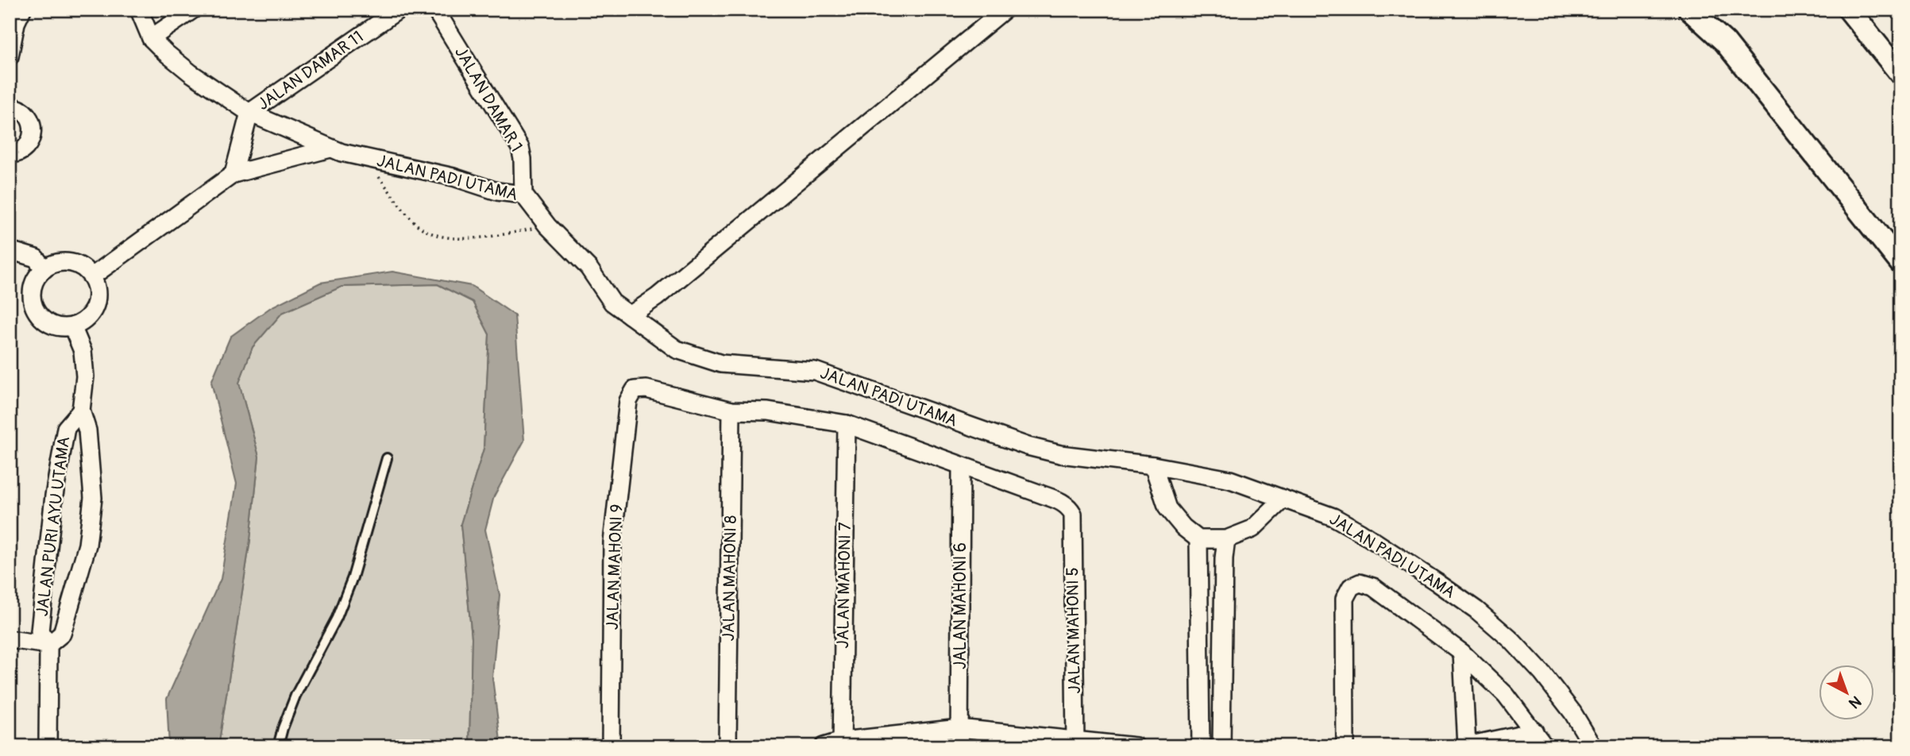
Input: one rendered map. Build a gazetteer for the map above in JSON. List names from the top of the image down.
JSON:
{
  "streets": {
    "street": [
      "JALAN DAMAR 11",
      "JALAN DAMAR 1",
      "JALAN PADI UTAMA",
      "JALAN PURI AYU UTAMA",
      "JALAN MAHONI 9",
      "JALAN MAHONI 8",
      "JALAN MAHONI 7",
      "JALAN MAHONI 6",
      "JALAN MAHONI 5"
    ]
  },
  "crossings": [
    ["JALAN DAMAR 11", "JALAN PADI UTAMA"],
    ["JALAN DAMAR 1", "JALAN PADI UTAMA"],
    ["JALAN MAHONI 9", "JALAN MAHONI 8"],
    ["JALAN MAHONI 6", "JALAN MAHONI 5"]
  ],
  "north": "bottom right"
}
